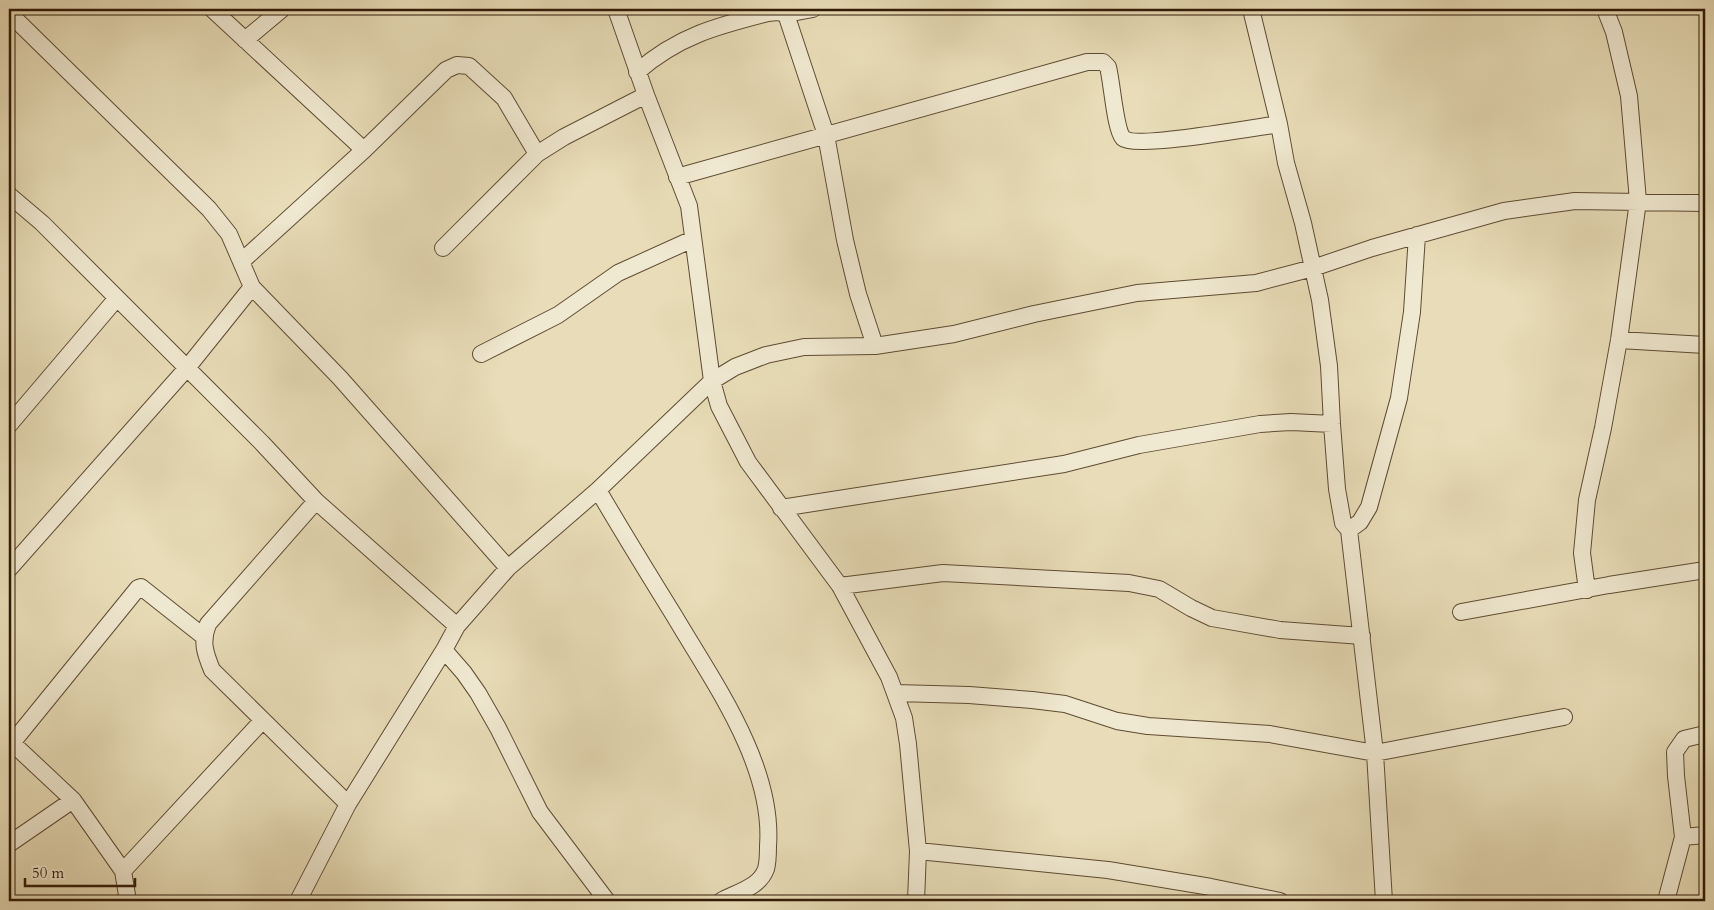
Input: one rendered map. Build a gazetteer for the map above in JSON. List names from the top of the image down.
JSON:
{
  "scale_bar": "50 m"
}
